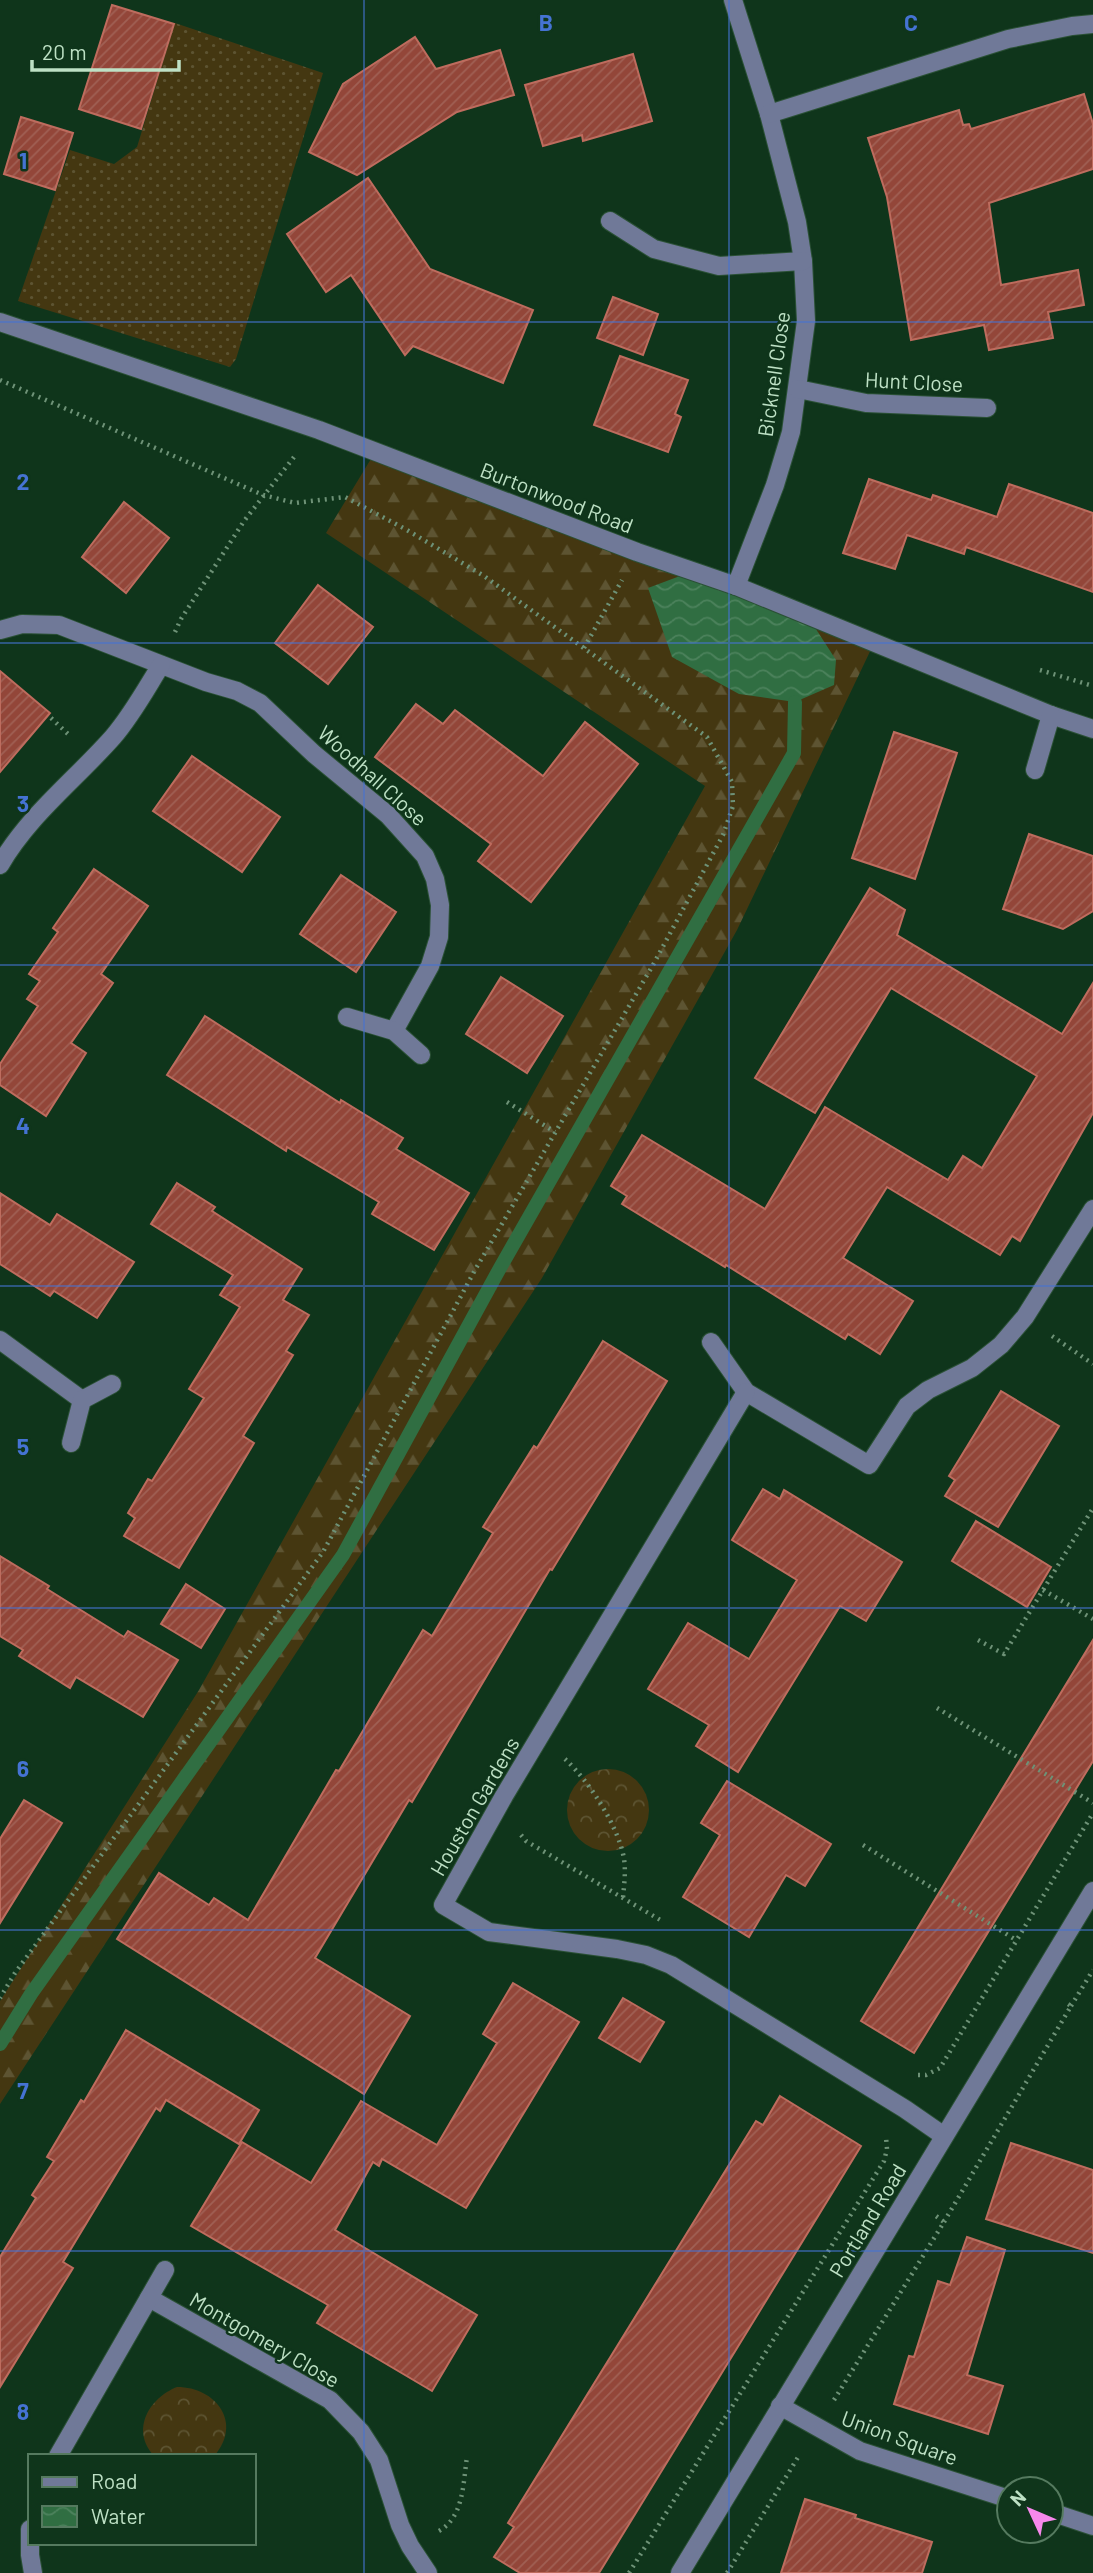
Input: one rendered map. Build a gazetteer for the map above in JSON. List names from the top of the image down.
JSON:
{
  "streets": {
    "street": [
      "Bicknell Close",
      "Hunt Close",
      "Burtonwood Road",
      "Woodhall Close",
      "Houston Gardens",
      "Portland Road",
      "Montgomery Close",
      "Union Square"
    ]
  },
  "crossings": [
    ["Bicknell Close", "Hunt Close"],
    ["Bicknell Close", "Burtonwood Road"],
    ["Houston Gardens", "Portland Road"],
    ["Portland Road", "Union Square"]
  ],
  "legend": ["Road", "Water"],
  "scale_bar": "20 m",
  "north": "top left",
  "grid": {
    "columns": ["B", "C"],
    "rows": [
      "1",
      "2",
      "3",
      "4",
      "5",
      "6",
      "7",
      "8"
    ]
  }
}
